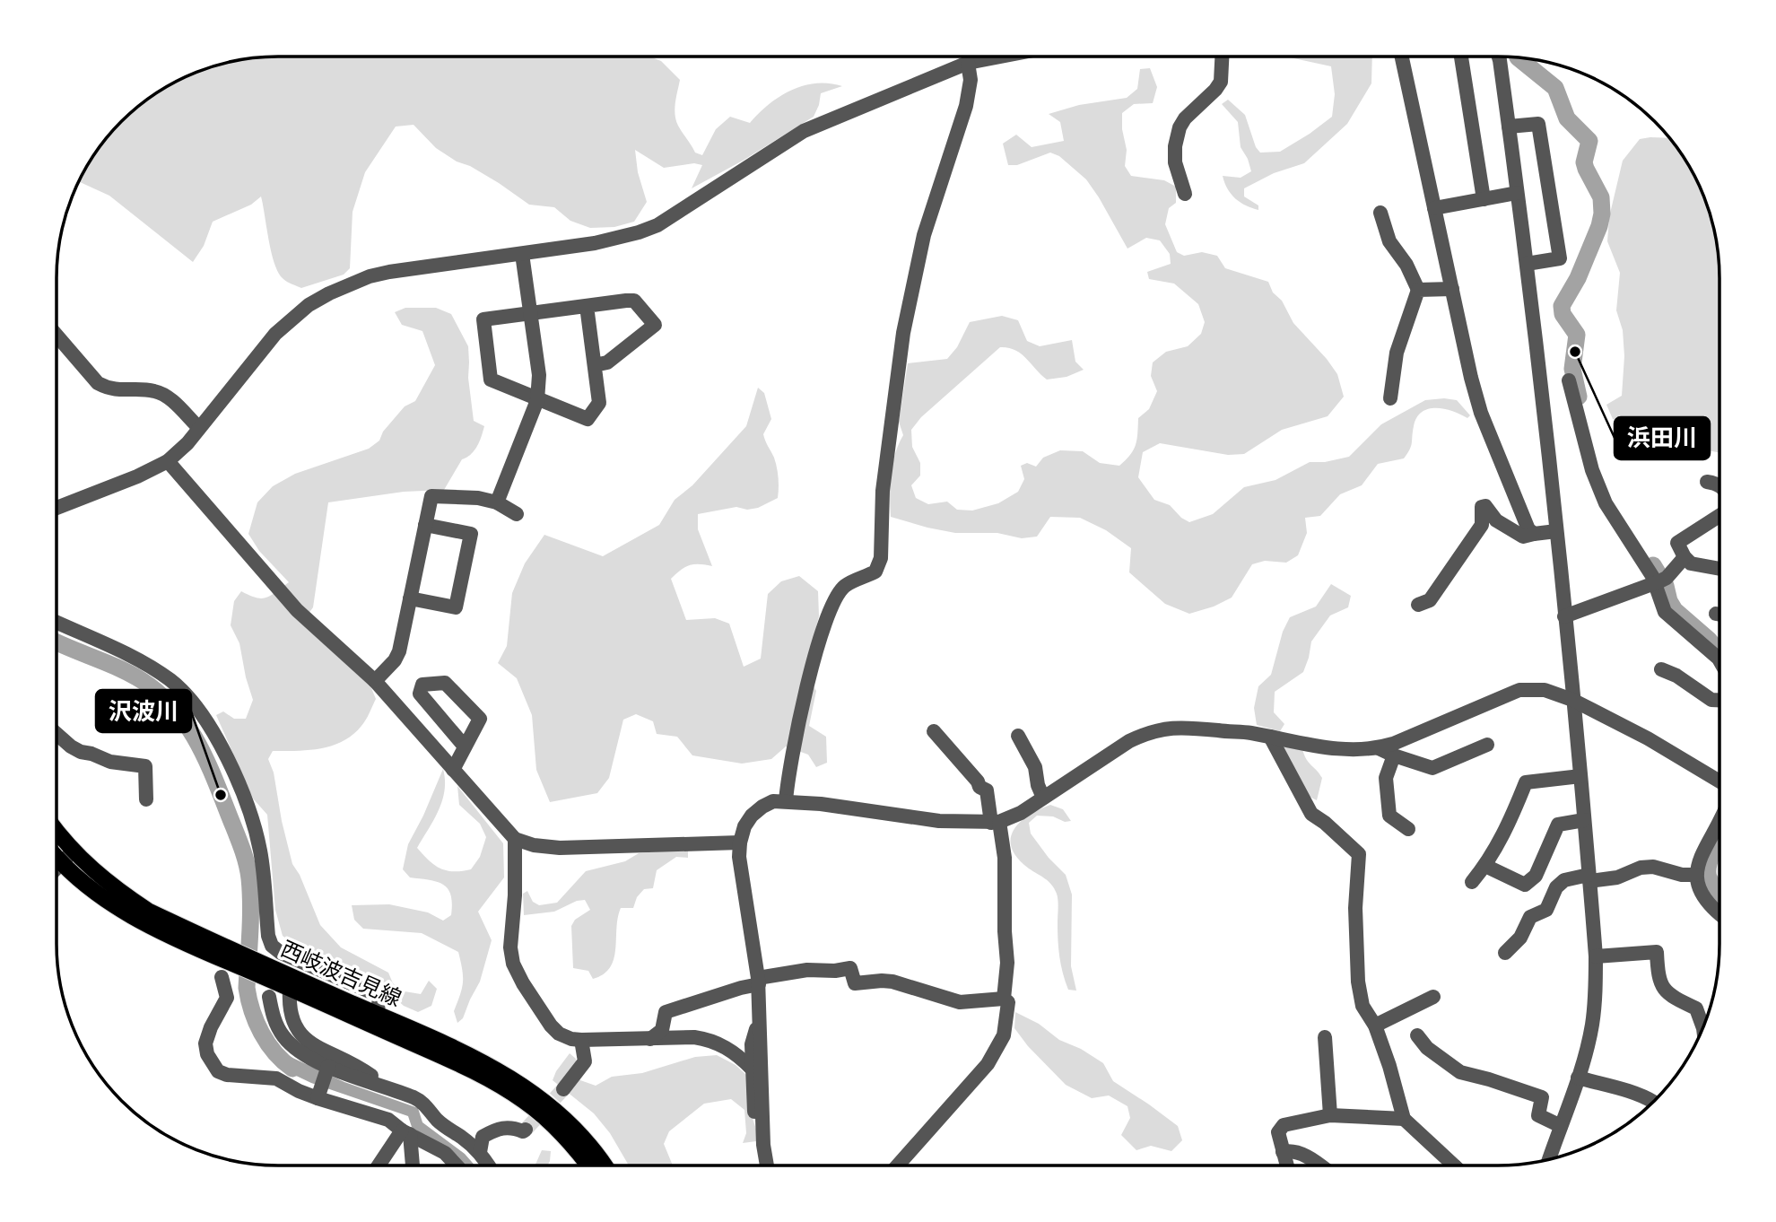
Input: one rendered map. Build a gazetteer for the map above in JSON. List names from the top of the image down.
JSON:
{
  "streets": {
    "main road": ["西岐波吉見線"]
  },
  "places": ["浜田川", "沢波川"]
}
